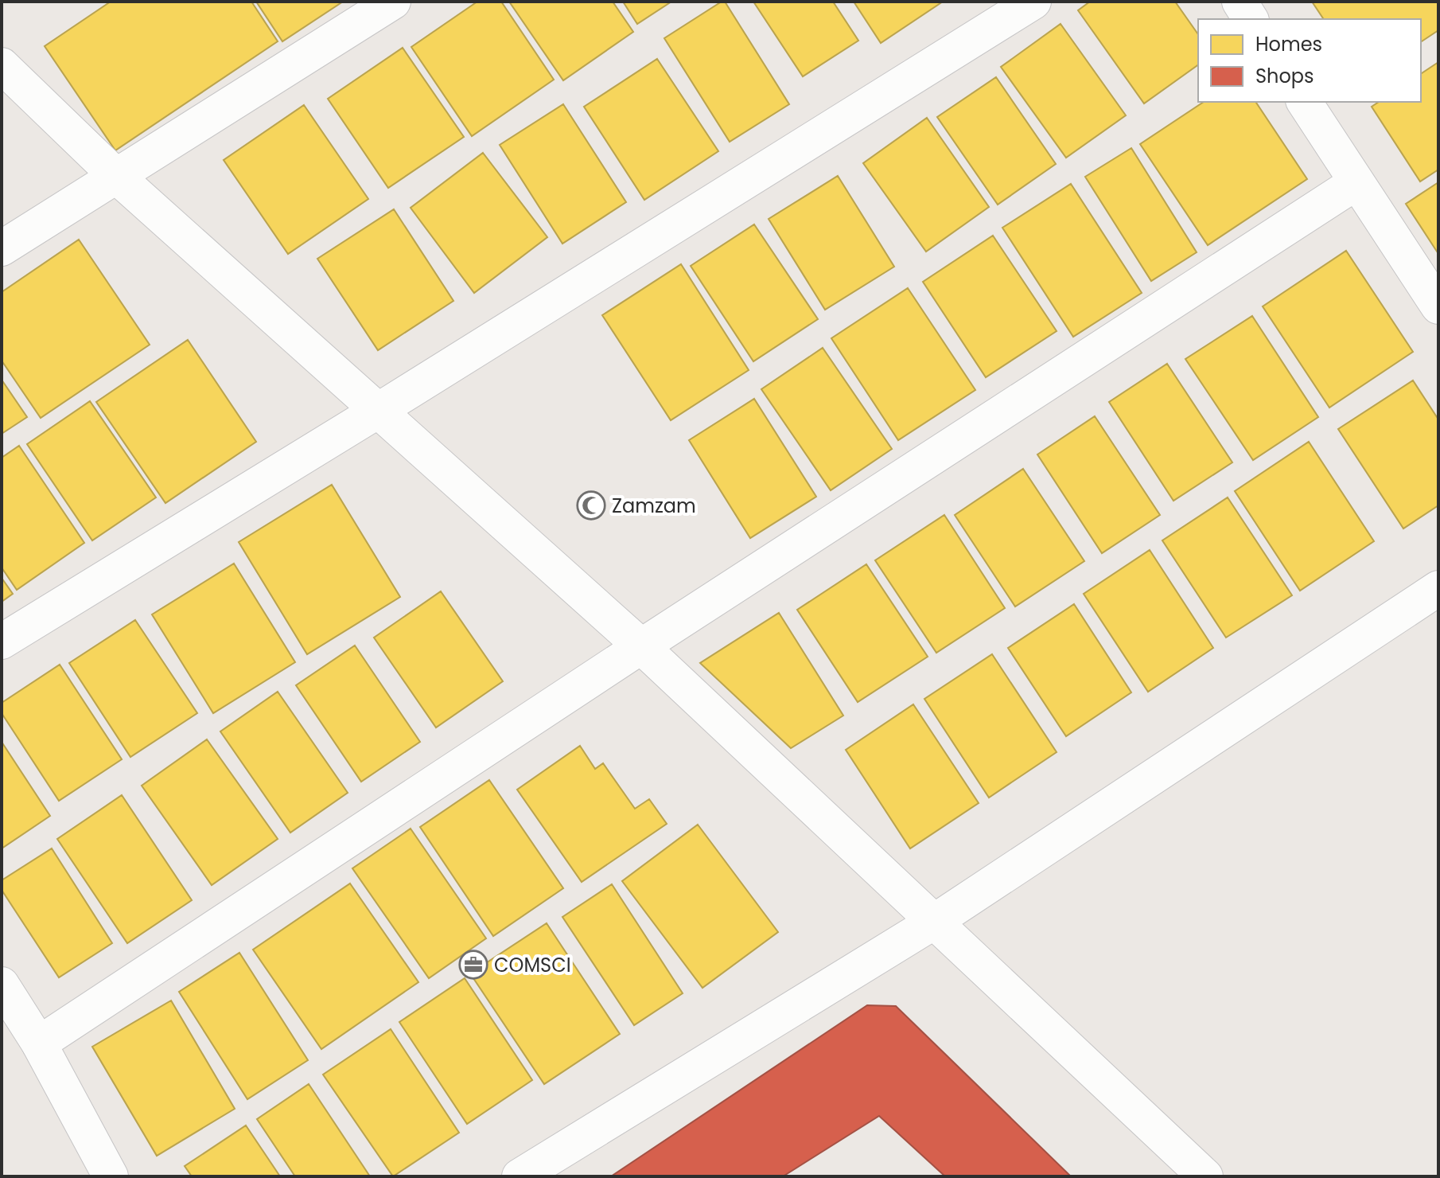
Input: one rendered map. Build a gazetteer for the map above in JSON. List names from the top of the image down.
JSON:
{
  "places": {
    "mosque": ["Zamzam"],
    "office": ["COMSCI"]
  },
  "legend": ["Homes", "Shops"]
}
